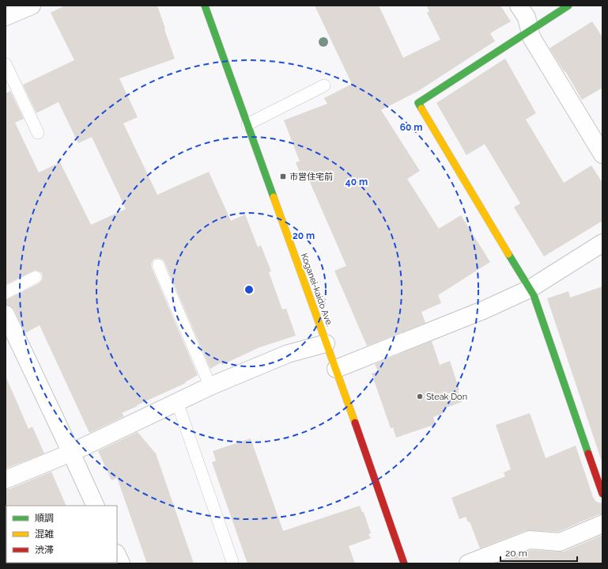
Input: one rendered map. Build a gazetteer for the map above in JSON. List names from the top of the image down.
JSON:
{
  "streets": {
    "street": ["Koganei-kaido Ave."]
  },
  "places": {
    "transit": ["市営住宅前"],
    "other": ["Steak Don"]
  },
  "legend": ["順調", "混雑", "渋滞"],
  "scale_bar": "20 m",
  "rings": ["60 m", "40 m", "20 m"]
}
